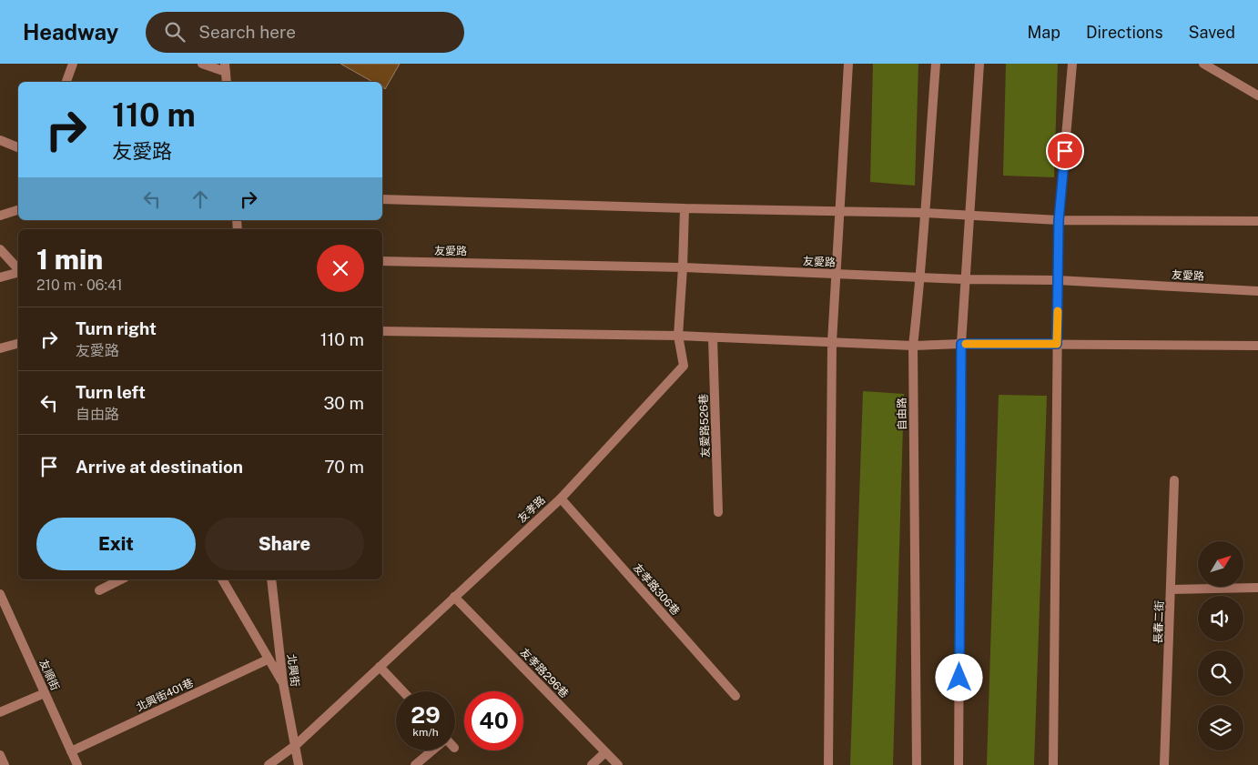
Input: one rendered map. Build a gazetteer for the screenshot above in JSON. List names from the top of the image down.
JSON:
{
  "streets": {
    "street": [
      "友愛路",
      "自由路",
      "友愛路526巷",
      "友孝路",
      "友孝路306巷",
      "長春二街",
      "北興街",
      "友孝路296巷",
      "友順街",
      "北興街401巷"
    ]
  },
  "crossings": [
    ["友愛路", "自由路"],
    ["友愛路", "友孝路"],
    ["友孝路", "友孝路306巷"],
    ["友孝路", "北興街"],
    ["友孝路", "友孝路296巷"],
    ["友順街", "北興街401巷"]
  ],
  "north": "top right",
  "page": {
    "header": "Headway",
    "search": "Search here",
    "nav": ["Map", "Directions", "Saved"],
    "turn": ["110 m", "友愛路"],
    "heading": ["1 min", "210 m · 06:41"],
    "list": [
      {
        "name": "Turn right",
        "note": "友愛路",
        "value": "110 m"
      },
      {
        "name": "Turn left",
        "note": "自由路",
        "value": "30 m"
      },
      {
        "name": "Arrive at destination",
        "value": "70 m"
      }
    ],
    "buttons": ["Exit", "Share"],
    "speed": "29 km/h",
    "limit": "40"
  }
}
